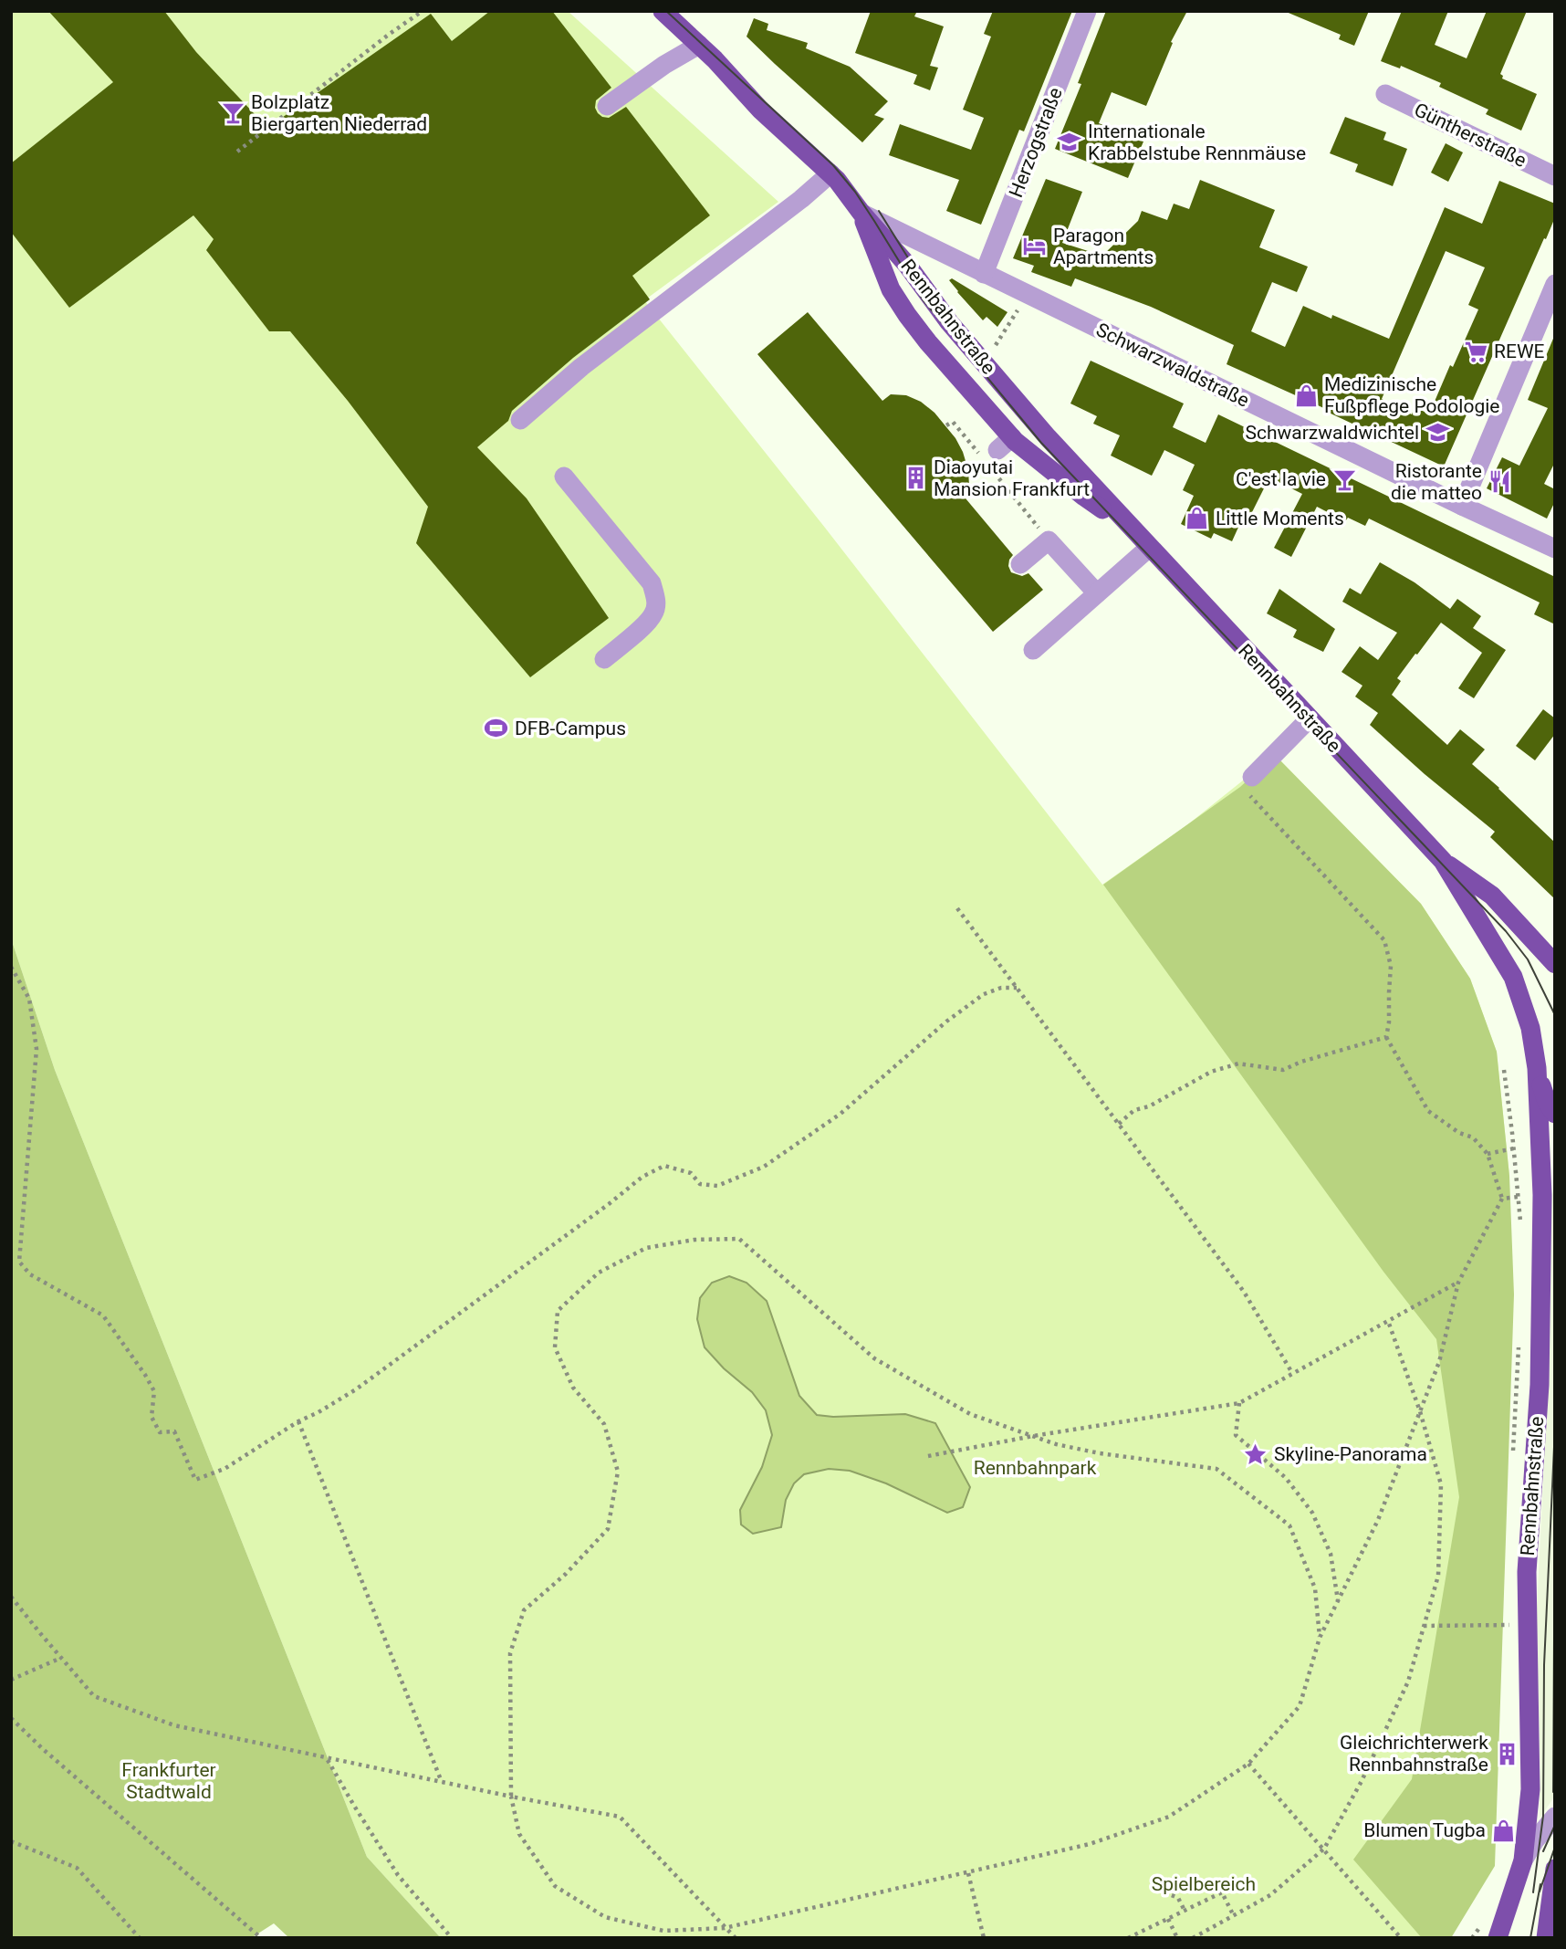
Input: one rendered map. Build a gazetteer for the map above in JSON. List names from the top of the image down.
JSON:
{
  "streets": {
    "main road": ["Rennbahnstraße"],
    "street": ["Güntherstraße", "Herzogstraße", "Schwarzwaldstraße"]
  },
  "crossings": [
    ["Herzogstraße", "Schwarzwaldstraße"],
    ["Rennbahnstraße", "Schwarzwaldstraße"]
  ],
  "parks": ["Rennbahnpark", "Frankfurter Stadtwald", "Spielbereich"],
  "places": {
    "bar": ["Bolzplatz Biergarten Niederrad", "C'est la vie"],
    "school or university": ["Internationale Krabbelstube Rennmäuse", "Schwarzwaldwichtel"],
    "hotel": ["Paragon Apartments"],
    "supermarket": ["REWE"],
    "shop": ["Medizinische Fußpflege Podologie", "Little Moments", "Blumen Tugba"],
    "building": ["Diaoyutai Mansion Frankfurt", "Gleichrichterwerk Rennbahnstraße"],
    "restaurant": ["Ristorante die matteo"],
    "sports": ["DFB-Campus"],
    "place": ["Skyline-Panorama"]
  }
}
